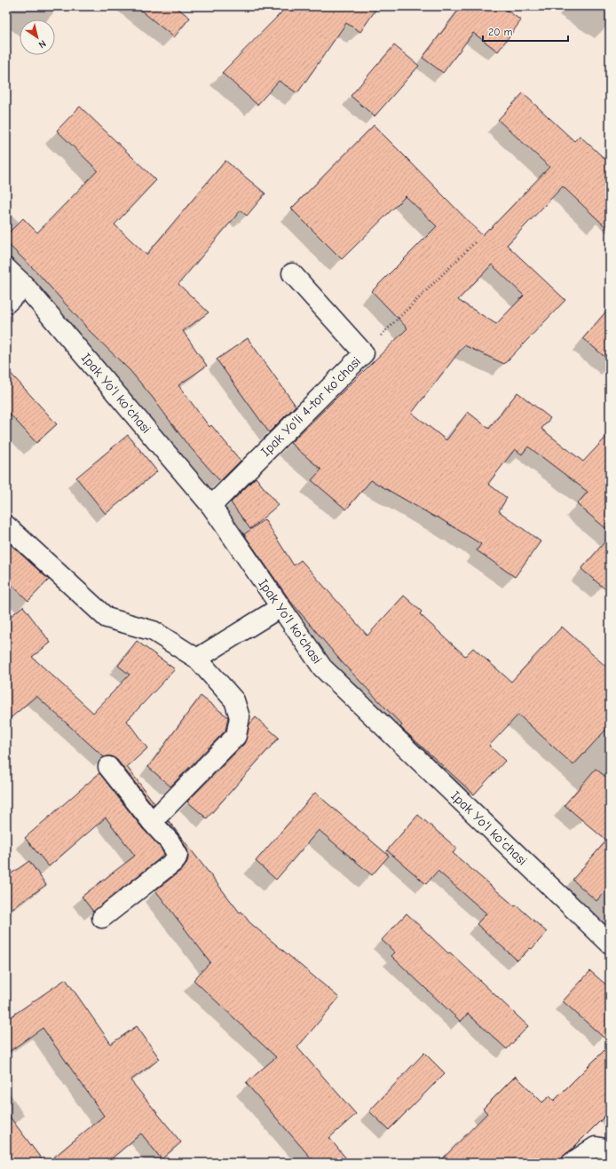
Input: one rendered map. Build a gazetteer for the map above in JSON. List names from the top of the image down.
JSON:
{
  "streets": {
    "street": ["Ipak Yoʻl koʻchasi", "Ipak Yo'li 4-tor koʼchasi"]
  },
  "crossings": [
    ["Ipak Yoʻl koʻchasi", "Ipak Yo'li 4-tor koʼchasi"]
  ],
  "scale_bar": "20 m",
  "north": "bottom right"
}
